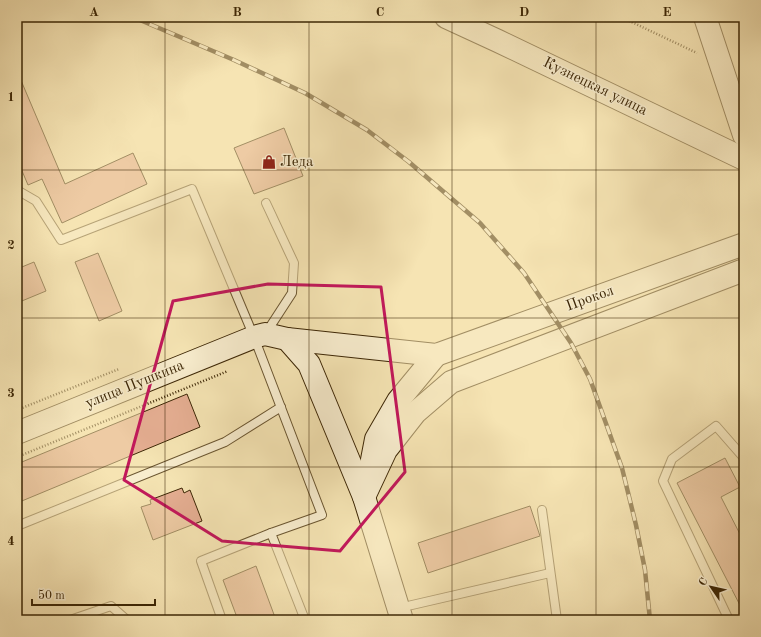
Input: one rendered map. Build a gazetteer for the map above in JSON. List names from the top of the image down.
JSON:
{
  "streets": {
    "main road": ["Кузнецкая улица", "Прокол", "улица Пушкина"]
  },
  "places": {
    "shop": ["Леда"]
  },
  "scale_bar": "50 m",
  "north": "top left",
  "grid": {
    "columns": [
      "A",
      "B",
      "C",
      "D",
      "E"
    ],
    "rows": [
      "1",
      "2",
      "3",
      "4"
    ]
  }
}
